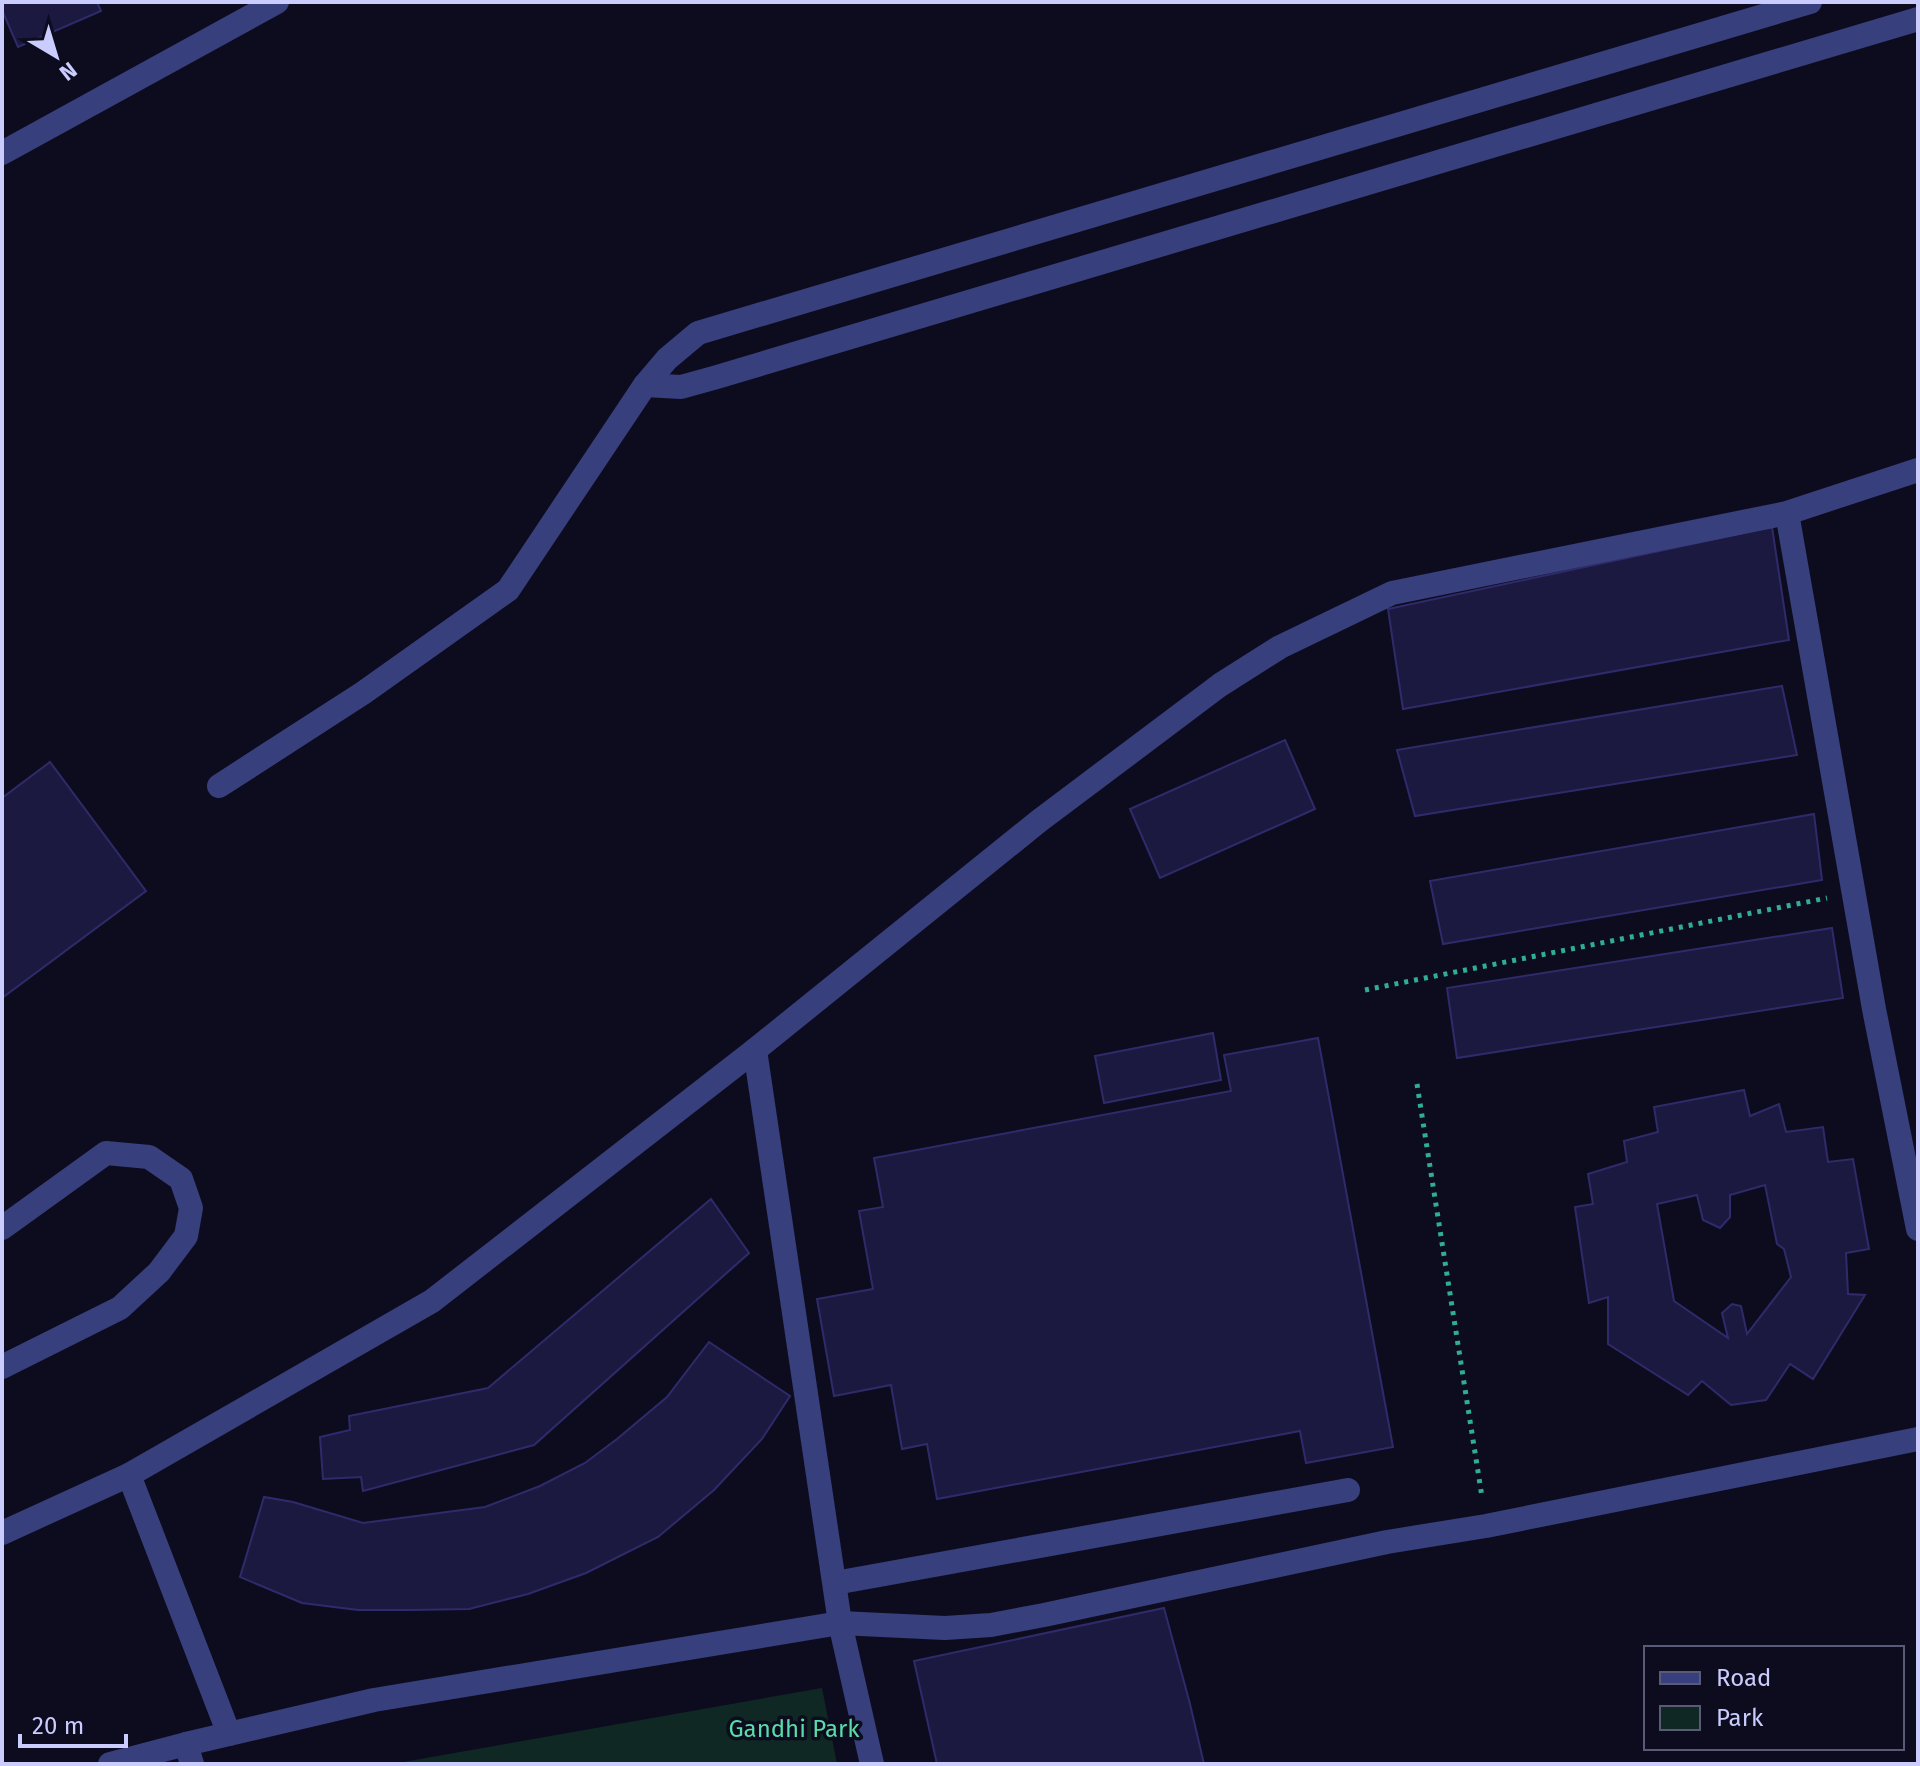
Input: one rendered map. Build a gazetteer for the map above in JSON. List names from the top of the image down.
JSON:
{
  "parks": ["Gandhi Park"],
  "legend": ["Road", "Park"],
  "scale_bar": "20 m",
  "north": "bottom right"
}
